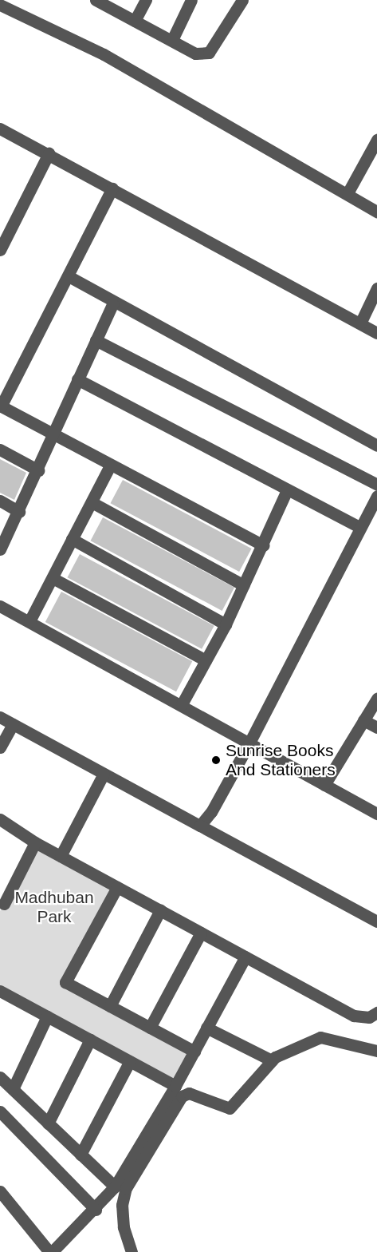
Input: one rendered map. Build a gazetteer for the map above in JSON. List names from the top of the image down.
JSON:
{
  "parks": ["Madhuban Park"],
  "places": ["Sunrise Books And Stationers"]
}
